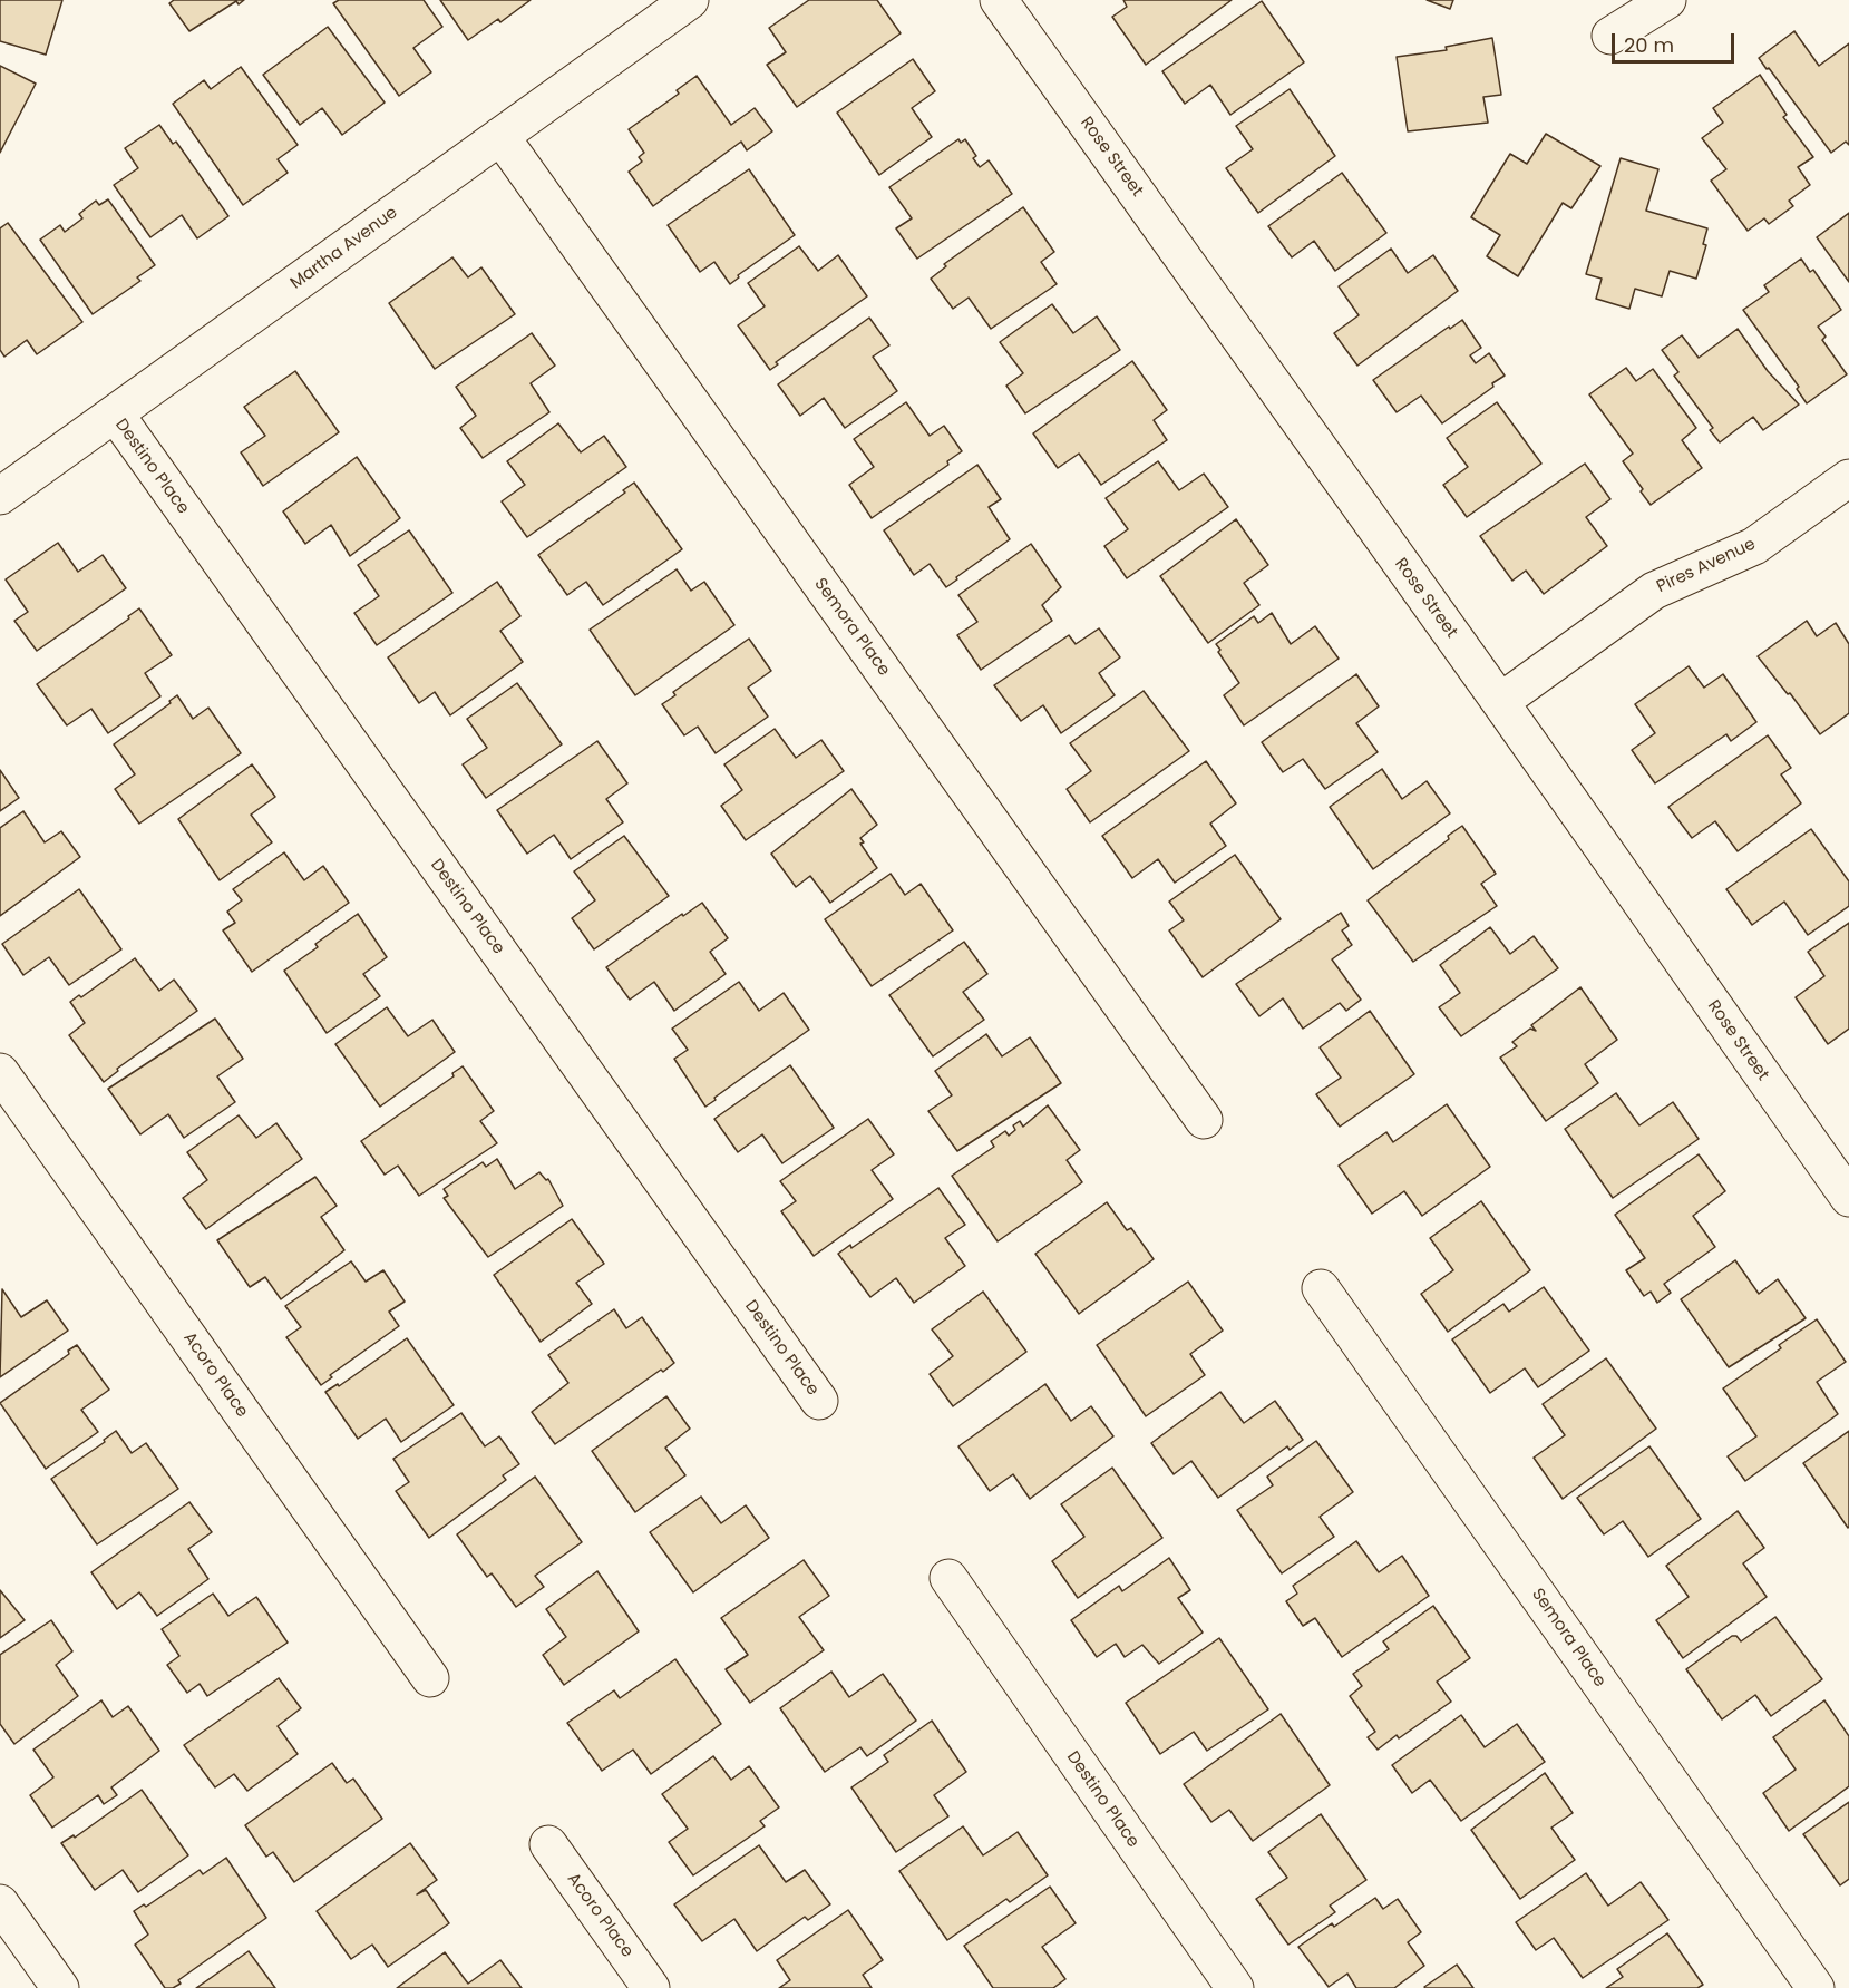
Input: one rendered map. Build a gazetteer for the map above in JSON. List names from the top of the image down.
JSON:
{
  "streets": {
    "street": [
      "Rose Street",
      "Martha Avenue",
      "Destino Place",
      "Pires Avenue",
      "Semora Place",
      "Acoro Place"
    ]
  },
  "crossings": [
    ["Rose Street", "Pires Avenue"],
    ["Martha Avenue", "Destino Place"],
    ["Martha Avenue", "Semora Place"]
  ],
  "scale_bar": "20 m"
}
